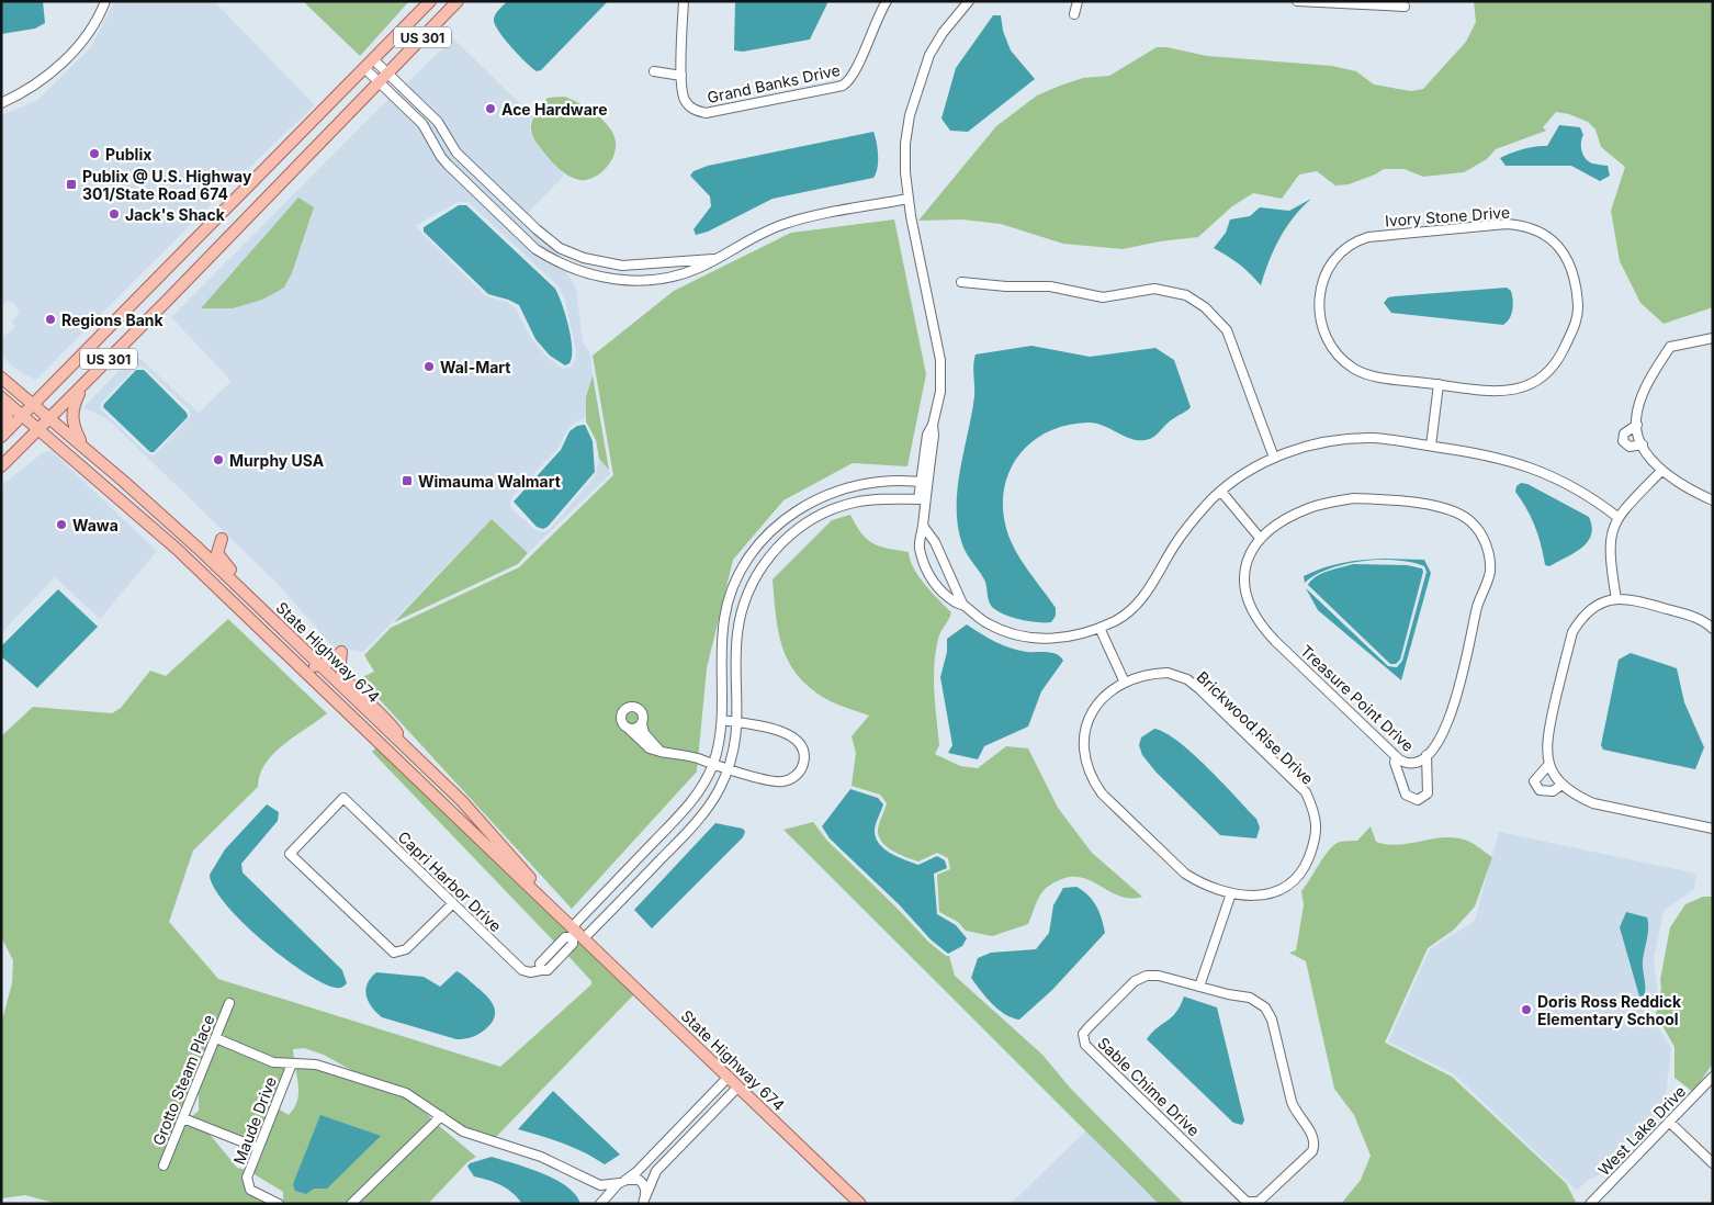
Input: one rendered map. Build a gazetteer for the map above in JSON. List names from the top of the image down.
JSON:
{
  "streets": {
    "main road": ["US 301", "State Highway 674"],
    "street": [
      "Grand Banks Drive",
      "Ivory Stone Drive",
      "Treasure Point Drive",
      "Brickwood Rise Drive",
      "Capri Harbor Drive",
      "Grotto Steam Place",
      "Sable Chime Drive",
      "Maude Drive",
      "West Lake Drive"
    ]
  },
  "crossings": [
    ["US 301", "State Highway 674"],
    ["State Highway 674", "Capri Harbor Drive"]
  ],
  "places": {
    "other": [
      "Ace Hardware",
      "Publix",
      "Jack's Shack",
      "Regions Bank",
      "Wal-Mart",
      "Murphy USA",
      "Wawa",
      "Doris Ross Reddick Elementary School"
    ],
    "transit": ["Publix @ U.S. Highway 301/State Road 674", "Wimauma Walmart"]
  }
}
